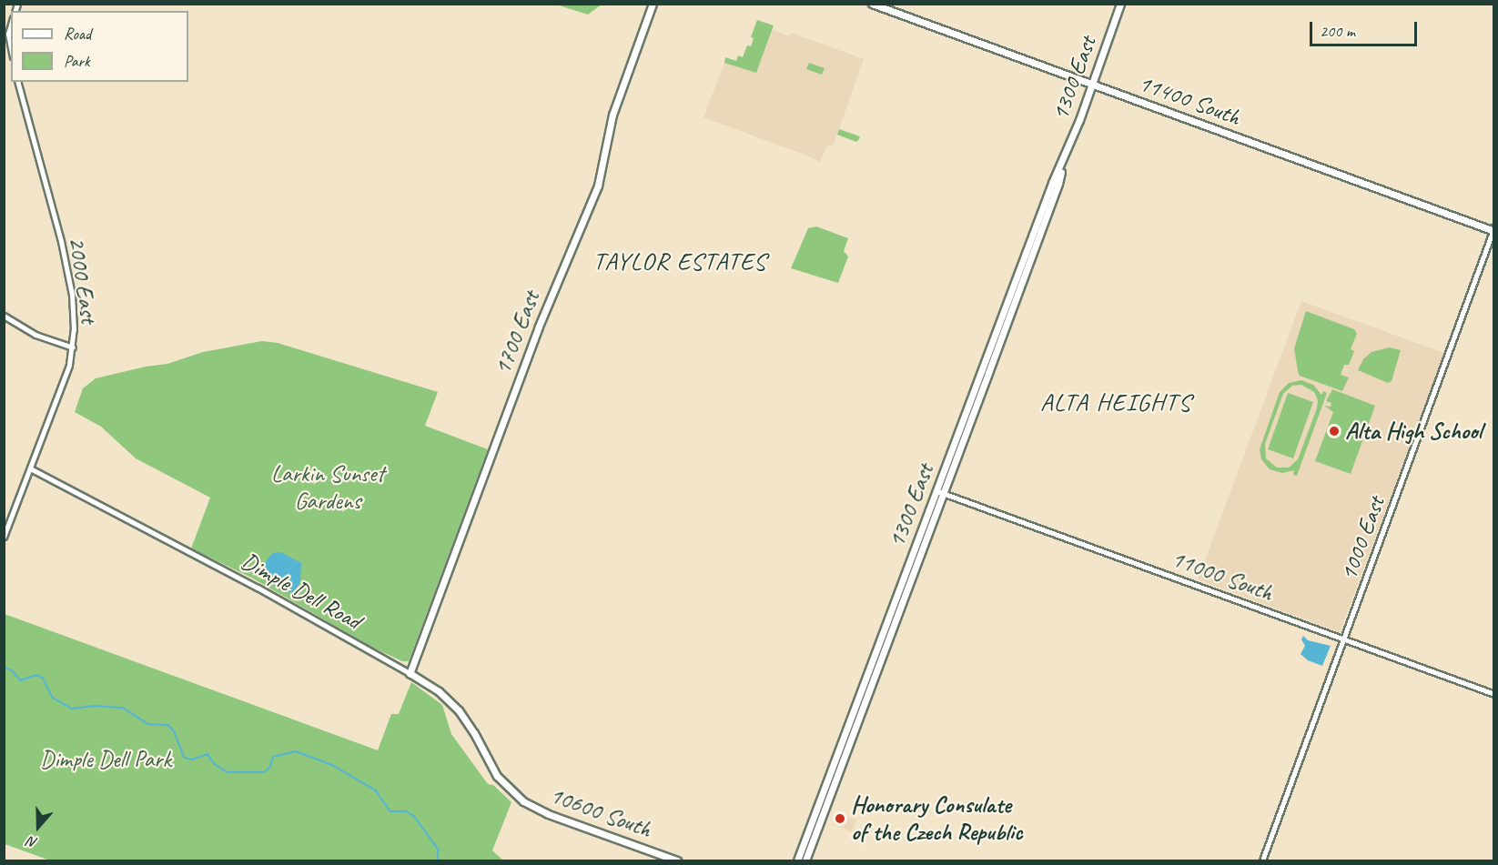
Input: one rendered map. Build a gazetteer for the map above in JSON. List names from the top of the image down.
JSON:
{
  "streets": {
    "main road": [
      "1300 East",
      "11400 South",
      "1700 East",
      "Dimple Dell Road",
      "10600 South"
    ],
    "street": ["2000 East", "1000 East", "11000 South"]
  },
  "crossings": [
    ["1300 East", "11400 South"],
    ["1300 East", "11000 South"],
    ["11400 South", "1000 East"],
    ["2000 East", "Dimple Dell Road"],
    ["1700 East", "Dimple Dell Road"],
    ["1000 East", "11000 South"],
    ["Dimple Dell Road", "10600 South"]
  ],
  "districts": ["TAYLOR ESTATES", "ALTA HEIGHTS"],
  "parks": ["Larkin Sunset Gardens", "Dimple Dell Park"],
  "places": ["Alta High School", "Honorary Consulate of the Czech Republic"],
  "legend": ["Road", "Park"],
  "scale_bar": "200 m",
  "north": "bottom"
}
